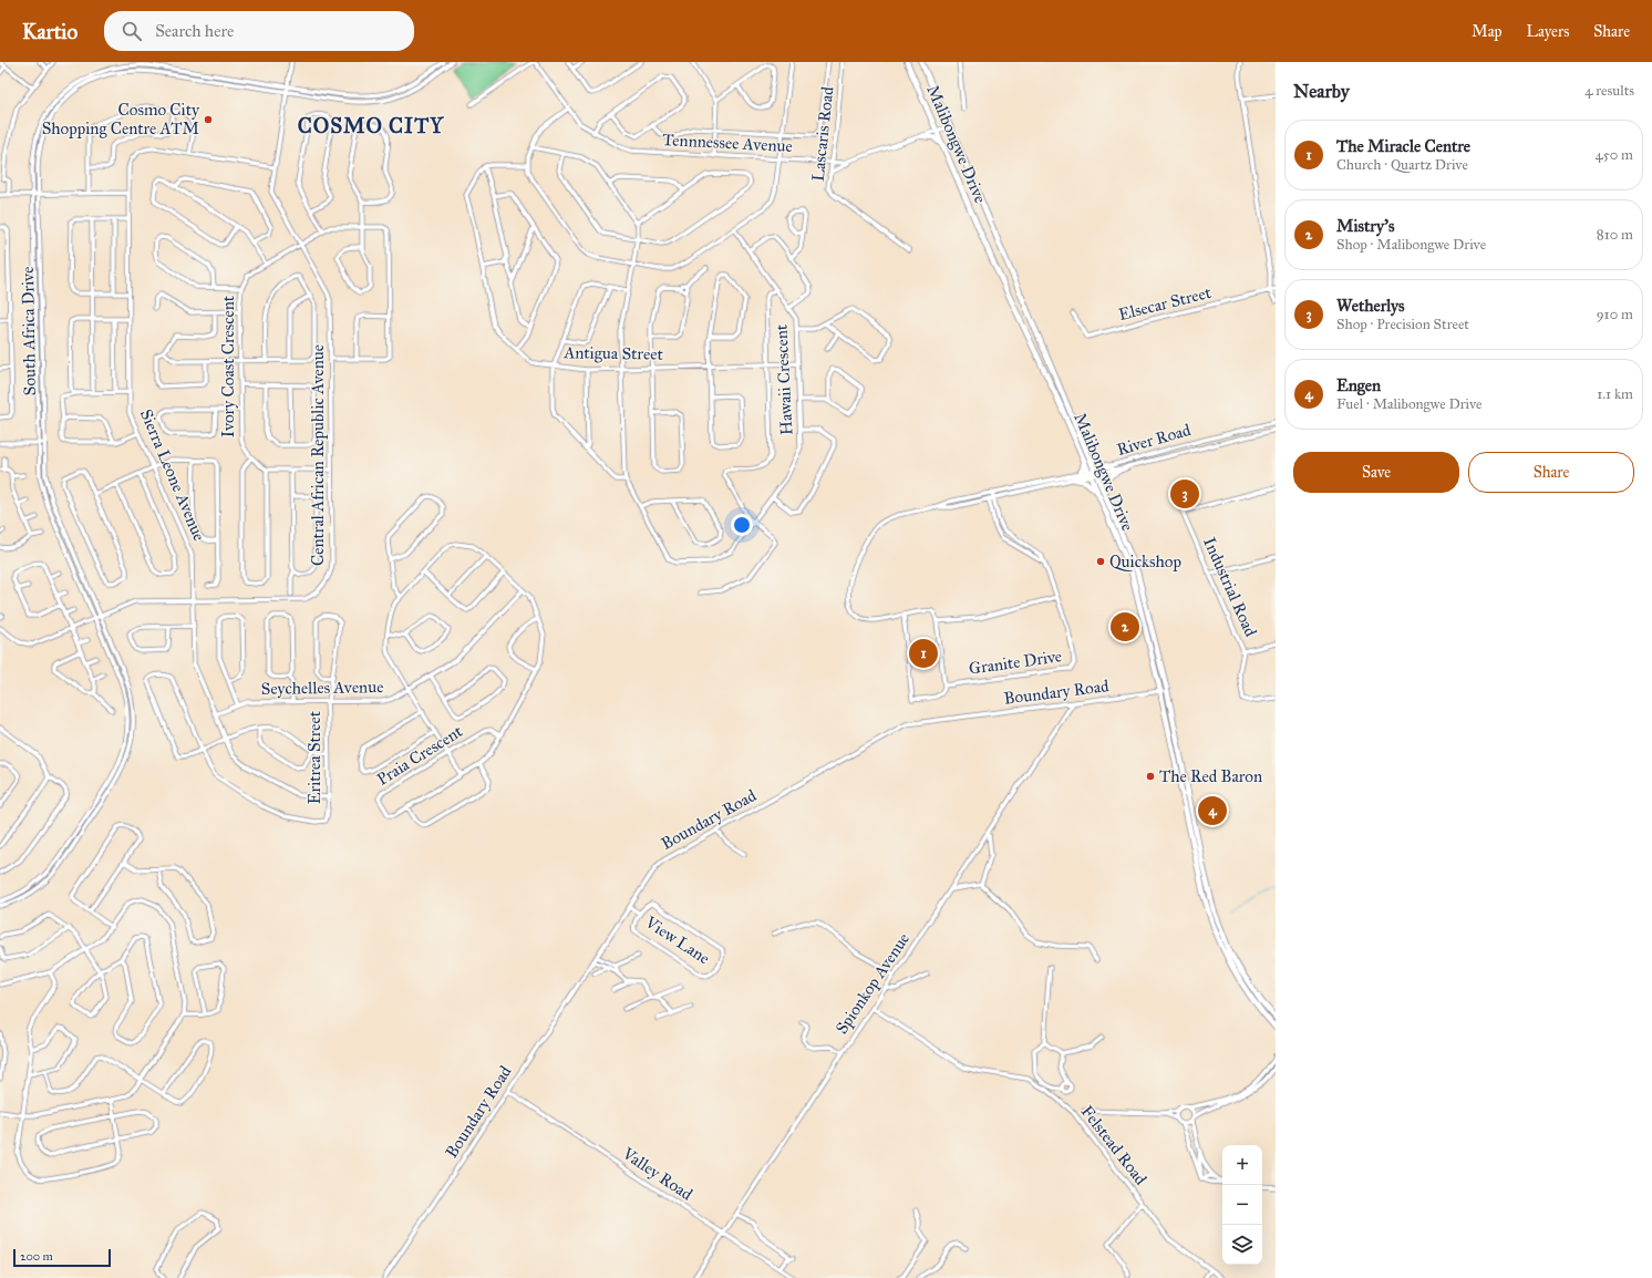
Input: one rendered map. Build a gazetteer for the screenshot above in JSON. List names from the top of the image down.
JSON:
{
  "streets": {
    "main road": ["Malibongwe Drive"],
    "street": [
      "Lascaris Road",
      "Tennnessee Avenue",
      "Elsecar Street",
      "South Africa Drive",
      "Antigua Street",
      "Ivory Coast Crescent",
      "Hawaii Crescent",
      "River Road",
      "Central African Republic Avenue",
      "Sierra Leone Avenue",
      "Industrial Road",
      "Granite Drive",
      "Seychelles Avenue",
      "Boundary Road",
      "Praia Crescent",
      "Eritrea Street",
      "View Lane",
      "Spionkop Avenue",
      "Felstead Road",
      "Valley Road"
    ]
  },
  "crossings": [
    ["Lascaris Road", "Tennnessee Avenue"],
    ["Tennnessee Avenue", "Malibongwe Drive"],
    ["Malibongwe Drive", "River Road"],
    ["Malibongwe Drive", "Boundary Road"],
    ["South Africa Drive", "Central African Republic Avenue"],
    ["Antigua Street", "Hawaii Crescent"],
    ["Ivory Coast Crescent", "Central African Republic Avenue"],
    ["River Road", "Granite Drive"],
    ["Central African Republic Avenue", "Sierra Leone Avenue"],
    ["Sierra Leone Avenue", "Seychelles Avenue"],
    ["Sierra Leone Avenue", "Eritrea Street"],
    ["Seychelles Avenue", "Eritrea Street"],
    ["Boundary Road", "View Lane"],
    ["Boundary Road", "Spionkop Avenue"],
    ["Boundary Road", "Valley Road"],
    ["Spionkop Avenue", "Felstead Road"],
    ["Spionkop Avenue", "Valley Road"]
  ],
  "districts": ["COSMO CITY"],
  "places": ["Cosmo City Shopping Centre ATM", "Quickshop", "The Red Baron"],
  "scale_bar": "200 m",
  "page": {
    "header": "Kartio",
    "search": "Search here",
    "nav": ["Map", "Layers", "Share"],
    "heading": ["Nearby", "4 results"],
    "list": [
      {
        "mark": "1",
        "name": "The Miracle Centre",
        "note": "Church · Quartz Drive",
        "value": "450 m"
      },
      {
        "mark": "2",
        "name": "Mistry's",
        "note": "Shop · Malibongwe Drive",
        "value": "810 m"
      },
      {
        "mark": "3",
        "name": "Wetherlys",
        "note": "Shop · Precision Street",
        "value": "910 m"
      },
      {
        "mark": "4",
        "name": "Engen",
        "note": "Fuel · Malibongwe Drive",
        "value": "1.1 km"
      }
    ],
    "buttons": ["Save", "Share"],
    "pins": [
      "3",
      "2",
      "1",
      "4"
    ],
    "map_buttons": ["+", "−"],
    "scale": "200 m"
  }
}
